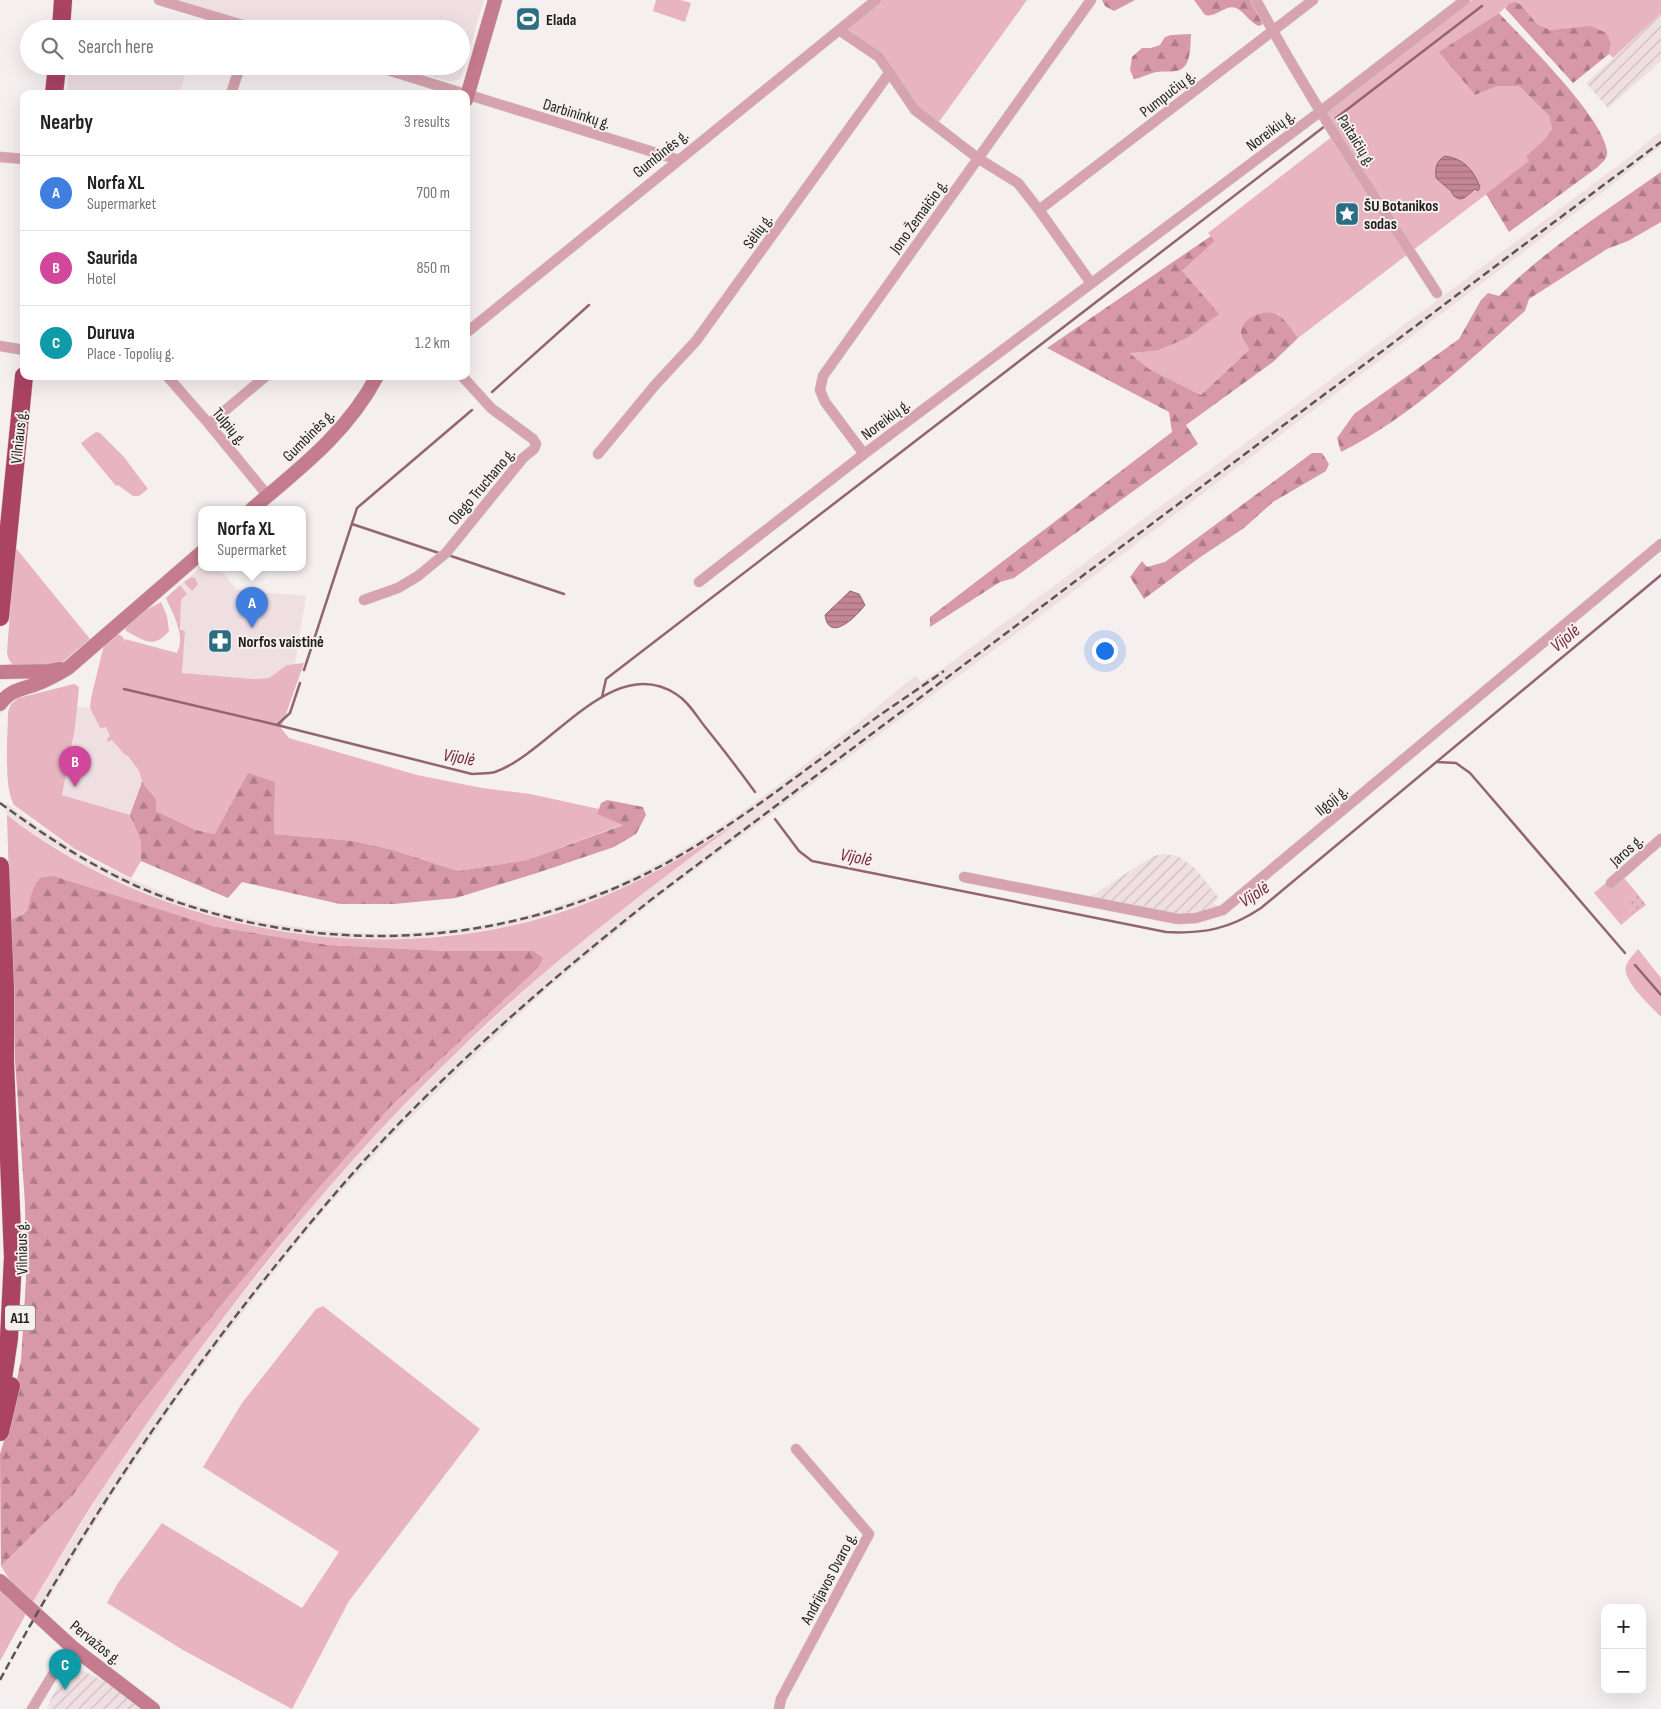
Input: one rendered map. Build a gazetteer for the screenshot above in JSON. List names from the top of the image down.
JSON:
{
  "streets": {
    "highway": ["Vilniaus g.", "A11"],
    "main road": ["Gumbinės g.", "Pervažos g."],
    "street": [
      "Pumpučių g.",
      "Darbininkų g.",
      "Noreikių g.",
      "Paitaičių g.",
      "Jono Žemaičio g.",
      "Sėlių g.",
      "Tulpių g.",
      "Olego Truchano g.",
      "Ilgoji g.",
      "Jaros g.",
      "Andrijavos Dvaro g."
    ]
  },
  "crossings": [
    ["Pumpučių g.", "Paitaičių g."],
    ["Darbininkų g.", "Gumbinės g."],
    ["Noreikių g.", "Paitaičių g."],
    ["Noreikių g.", "Jono Žemaičio g."],
    ["Gumbinės g.", "Tulpių g."]
  ],
  "water": ["Vijolė"],
  "places": {
    "sports": ["Elada"],
    "place": ["ŠU Botanikos sodas"],
    "pharmacy": ["Norfos vaistinė"]
  },
  "page": {
    "search": "Search here",
    "heading": ["Nearby", "3 results"],
    "list": [
      {
        "mark": "A",
        "name": "Norfa XL",
        "note": "Supermarket",
        "value": "700 m"
      },
      {
        "mark": "B",
        "name": "Saurida",
        "note": "Hotel",
        "value": "850 m"
      },
      {
        "mark": "C",
        "name": "Duruva",
        "note": "Place · Topolių g.",
        "value": "1.2 km"
      }
    ],
    "popup": ["Norfa XL", "Supermarket"],
    "pins": ["A", "B", "C"],
    "map_buttons": ["+", "−"]
  }
}
